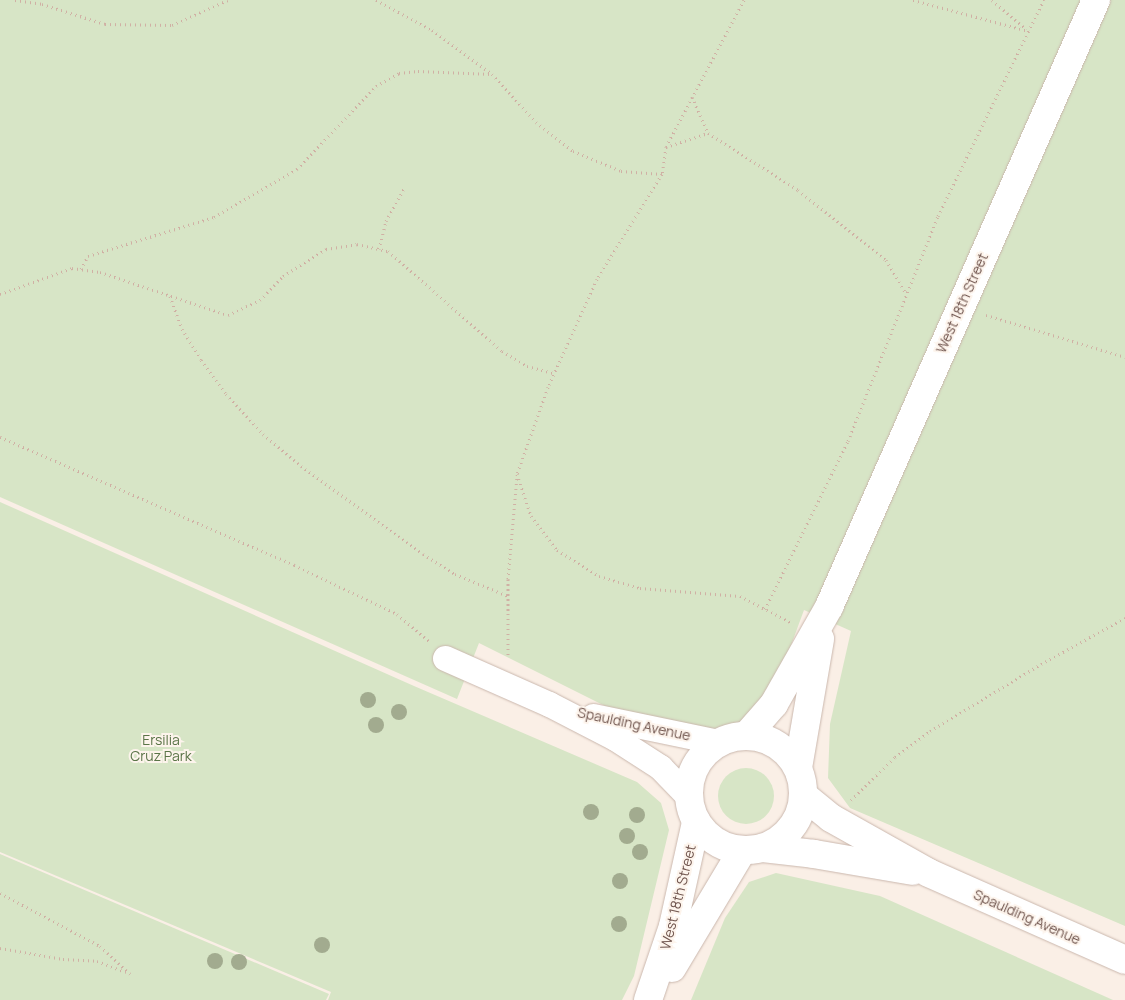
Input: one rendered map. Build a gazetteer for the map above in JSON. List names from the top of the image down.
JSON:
{
  "streets": {
    "street": ["West 18th Street", "Spaulding Avenue"]
  },
  "crossings": [
    ["West 18th Street", "Spaulding Avenue"]
  ],
  "parks": ["Ersilia Cruz Park"]
}
